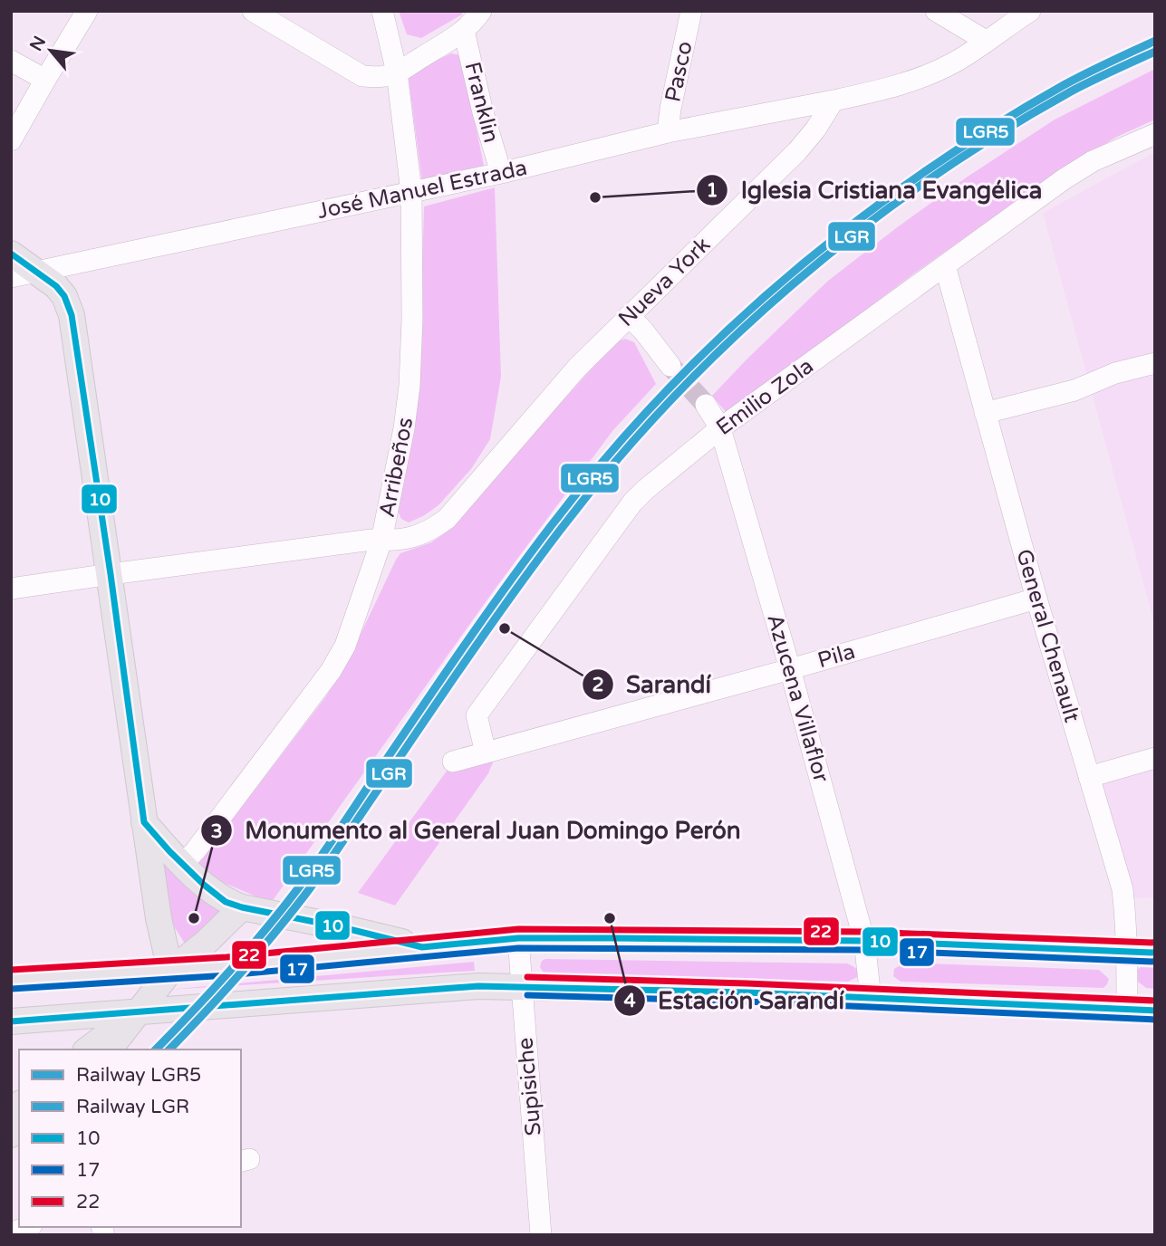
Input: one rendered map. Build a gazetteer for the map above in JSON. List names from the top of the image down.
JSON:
{
  "streets": {
    "street": [
      "Pasco",
      "Franklin",
      "José Manuel Estrada",
      "Nueva York",
      "Emilio Zola",
      "Arribeños",
      "General Chenault",
      "Pila",
      "Azucena Villaflor",
      "Supisiche"
    ]
  },
  "crossings": [
    ["Pasco", "José Manuel Estrada"],
    ["Franklin", "José Manuel Estrada"],
    ["José Manuel Estrada", "Nueva York"],
    ["José Manuel Estrada", "Arribeños"],
    ["Nueva York", "Arribeños"],
    ["Emilio Zola", "General Chenault"],
    ["Emilio Zola", "Pila"],
    ["Emilio Zola", "Azucena Villaflor"],
    ["General Chenault", "Pila"],
    ["Pila", "Azucena Villaflor"]
  ],
  "places": [
    "Iglesia Cristiana Evangélica",
    "Sarandí",
    "Monumento al General Juan Domingo Perón",
    "Estación Sarandí"
  ],
  "lines": [
    "rail line LGR5",
    "rail line LGR",
    "transit line 10",
    "transit line 22",
    "transit line 17"
  ],
  "legend": [
    "Railway LGR5",
    "Railway LGR",
    "10",
    "17",
    "22"
  ],
  "north": "top left"
}
